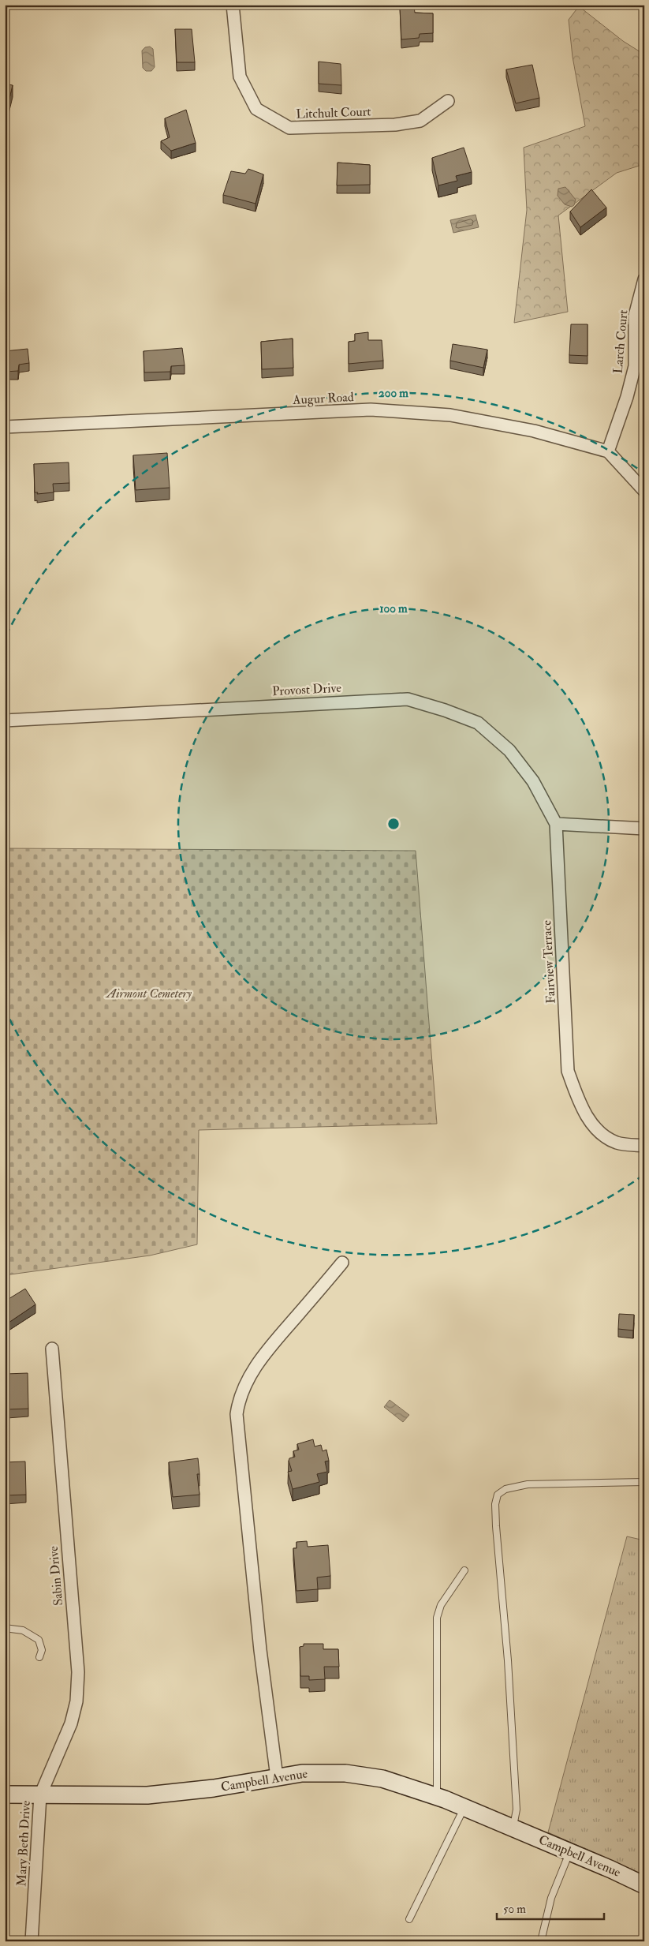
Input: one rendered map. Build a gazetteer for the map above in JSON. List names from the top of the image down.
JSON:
{
  "streets": {
    "street": [
      "Litchult Court",
      "Larch Court",
      "Augur Road",
      "Provost Drive",
      "Fairview Terrace",
      "Sabin Drive",
      "Campbell Avenue",
      "Mary Beth Drive"
    ]
  },
  "crossings": [
    ["Larch Court", "Augur Road"],
    ["Provost Drive", "Fairview Terrace"],
    ["Sabin Drive", "Campbell Avenue"],
    ["Sabin Drive", "Mary Beth Drive"],
    ["Campbell Avenue", "Mary Beth Drive"]
  ],
  "parks": ["Airmont Cemetery"],
  "scale_bar": "50 m",
  "rings": ["200 m", "100 m"]
}
